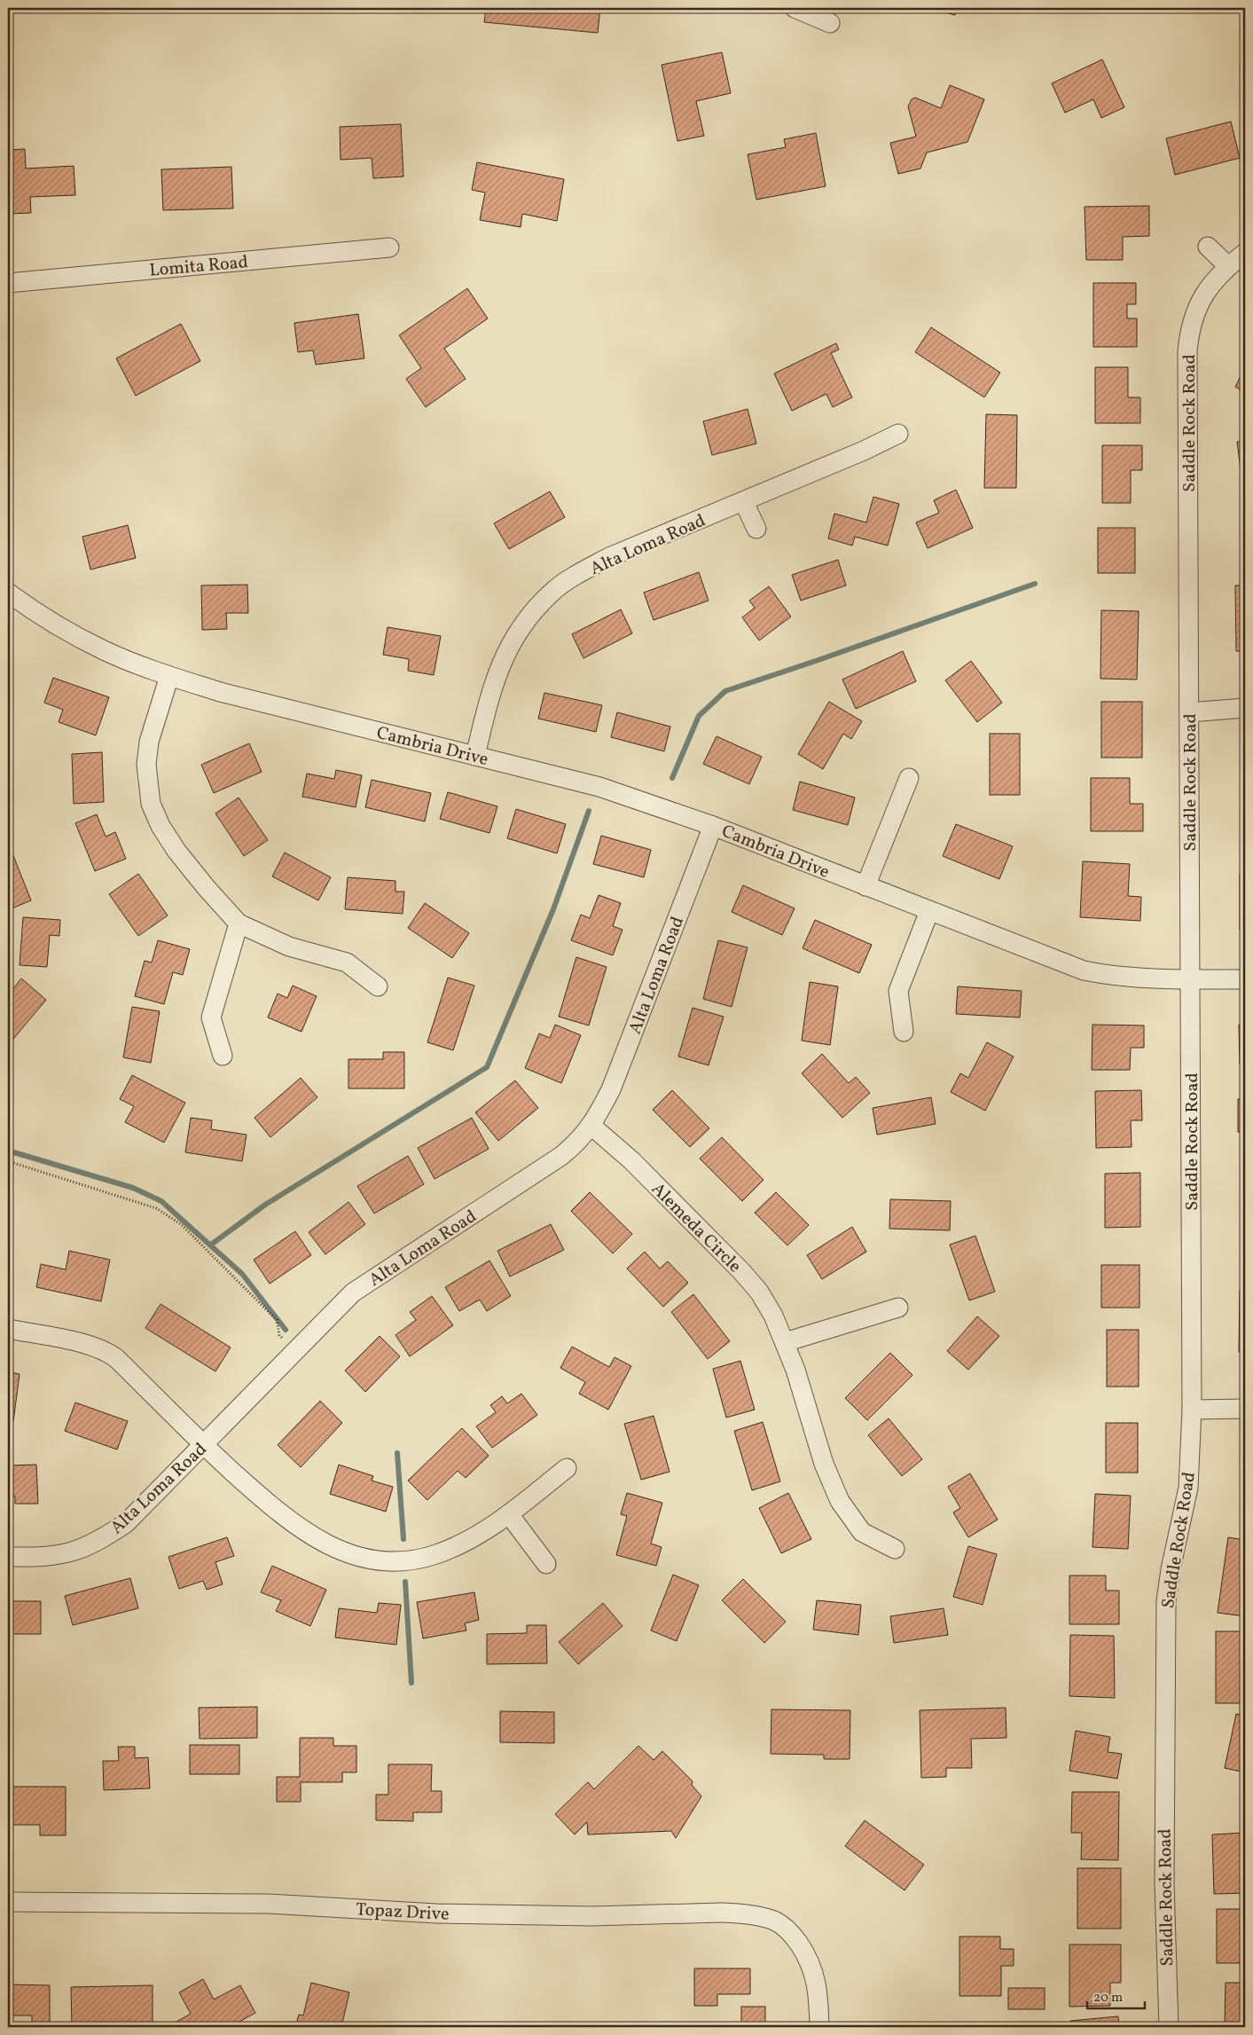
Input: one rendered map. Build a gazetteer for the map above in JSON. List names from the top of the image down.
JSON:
{
  "streets": {
    "street": [
      "Lomita Road",
      "Saddle Rock Road",
      "Alta Loma Road",
      "Cambria Drive",
      "Alemeda Circle",
      "Topaz Drive"
    ]
  },
  "crossings": [
    ["Saddle Rock Road", "Cambria Drive"],
    ["Alta Loma Road", "Cambria Drive"],
    ["Alta Loma Road", "Alemeda Circle"]
  ],
  "scale_bar": "20 m"
}
